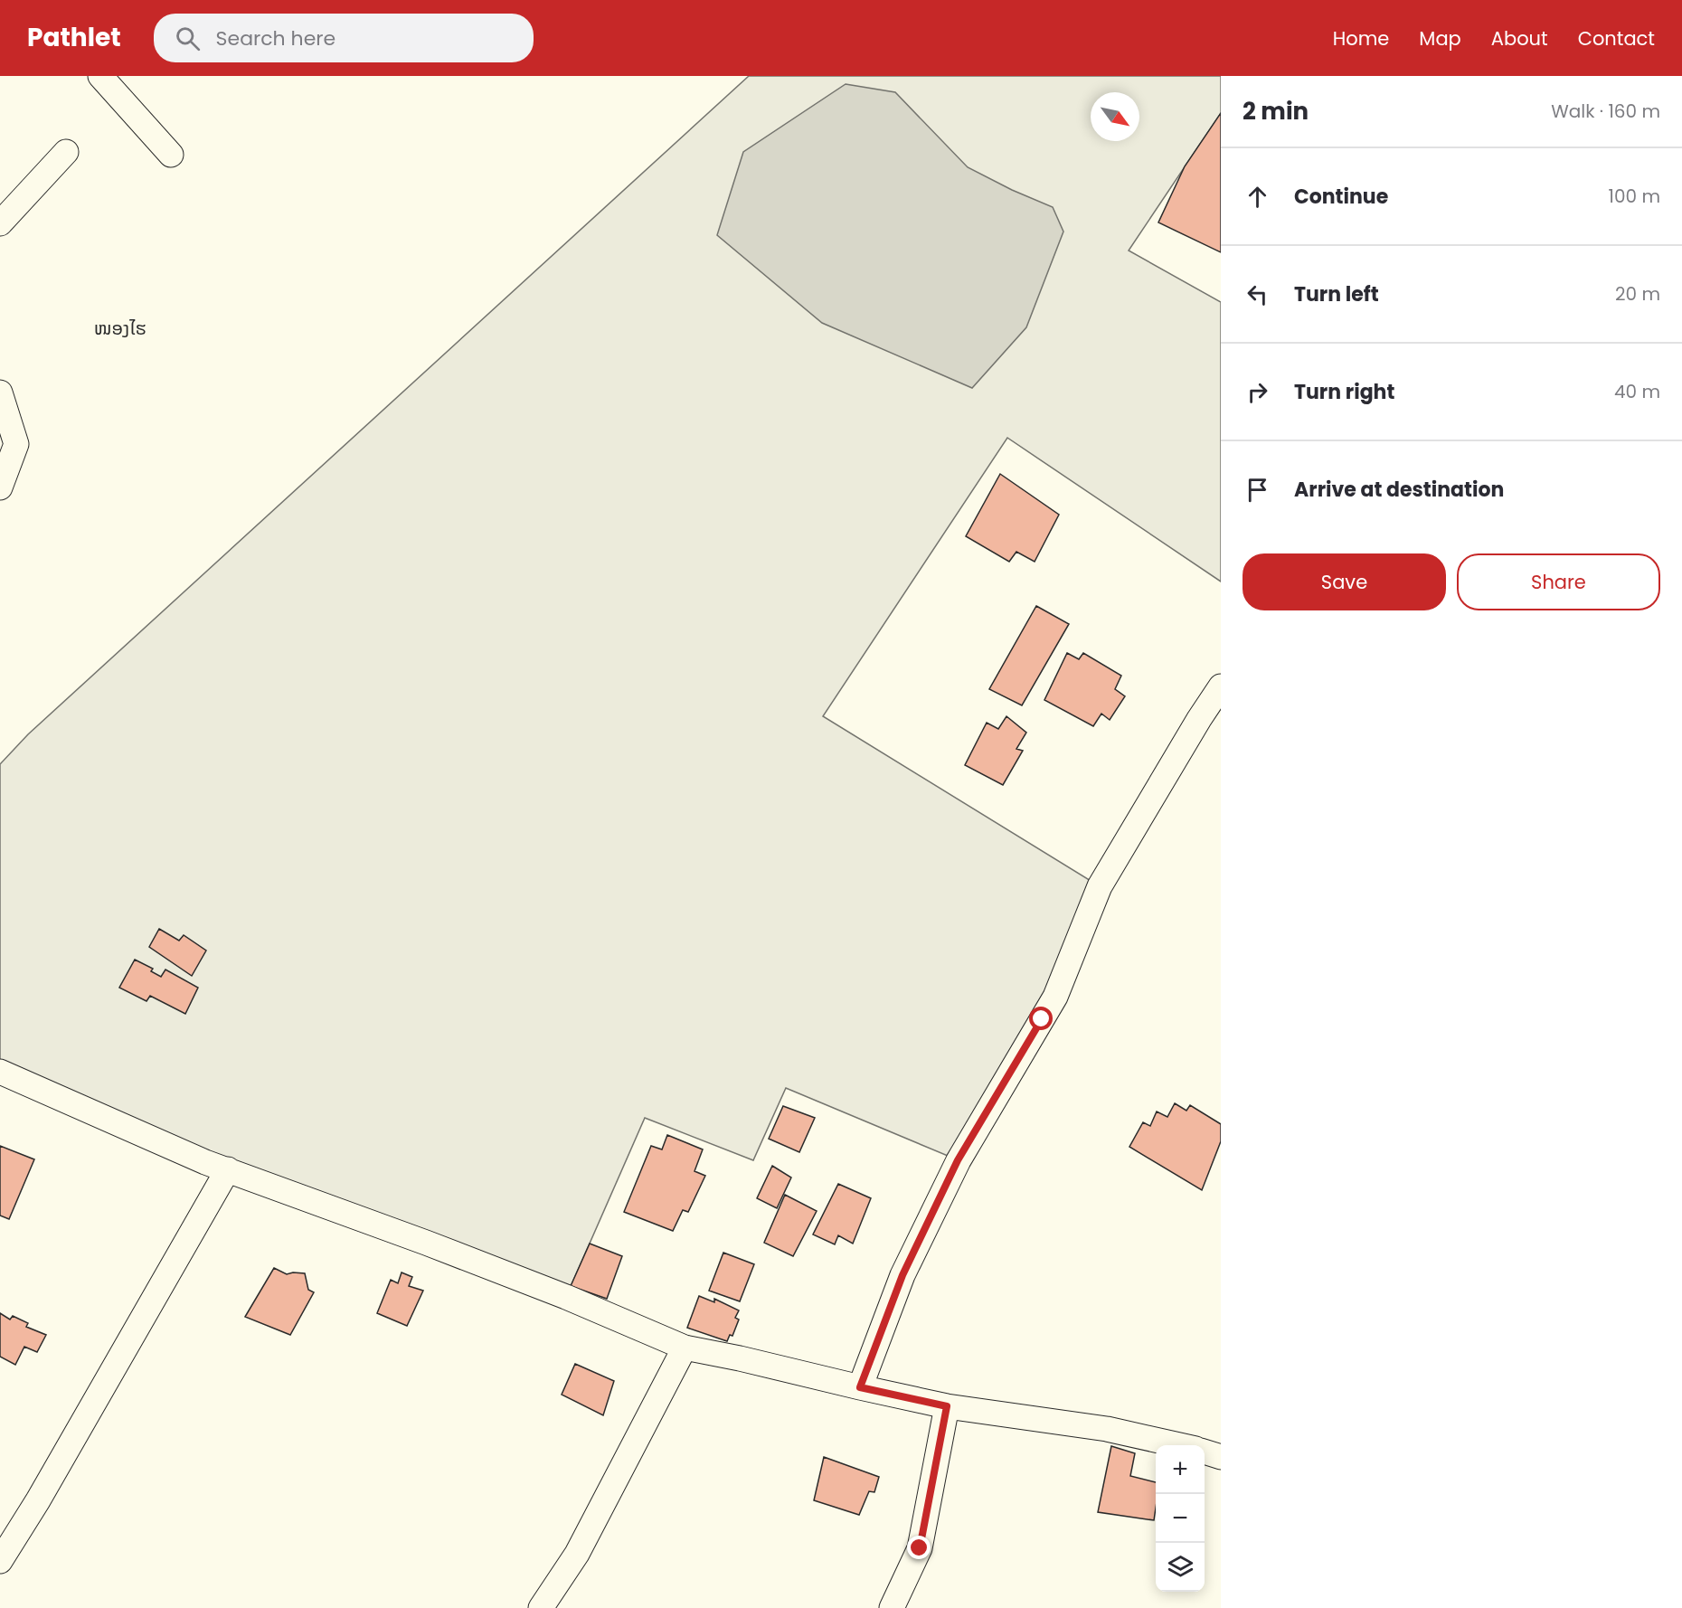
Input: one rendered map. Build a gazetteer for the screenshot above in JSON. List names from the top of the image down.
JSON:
{
  "districts": ["ໜອງໄຮ"],
  "north": "bottom right",
  "page": {
    "header": "Pathlet",
    "search": "Search here",
    "nav": [
      "Home",
      "Map",
      "About",
      "Contact"
    ],
    "heading": ["2 min", "Walk · 160 m"],
    "list": [
      ["Continue", "100 m"],
      ["Turn left", "20 m"],
      ["Turn right", "40 m"],
      "Arrive at destination"
    ],
    "buttons": ["Save", "Share"],
    "map_buttons": ["+", "−"]
  }
}
